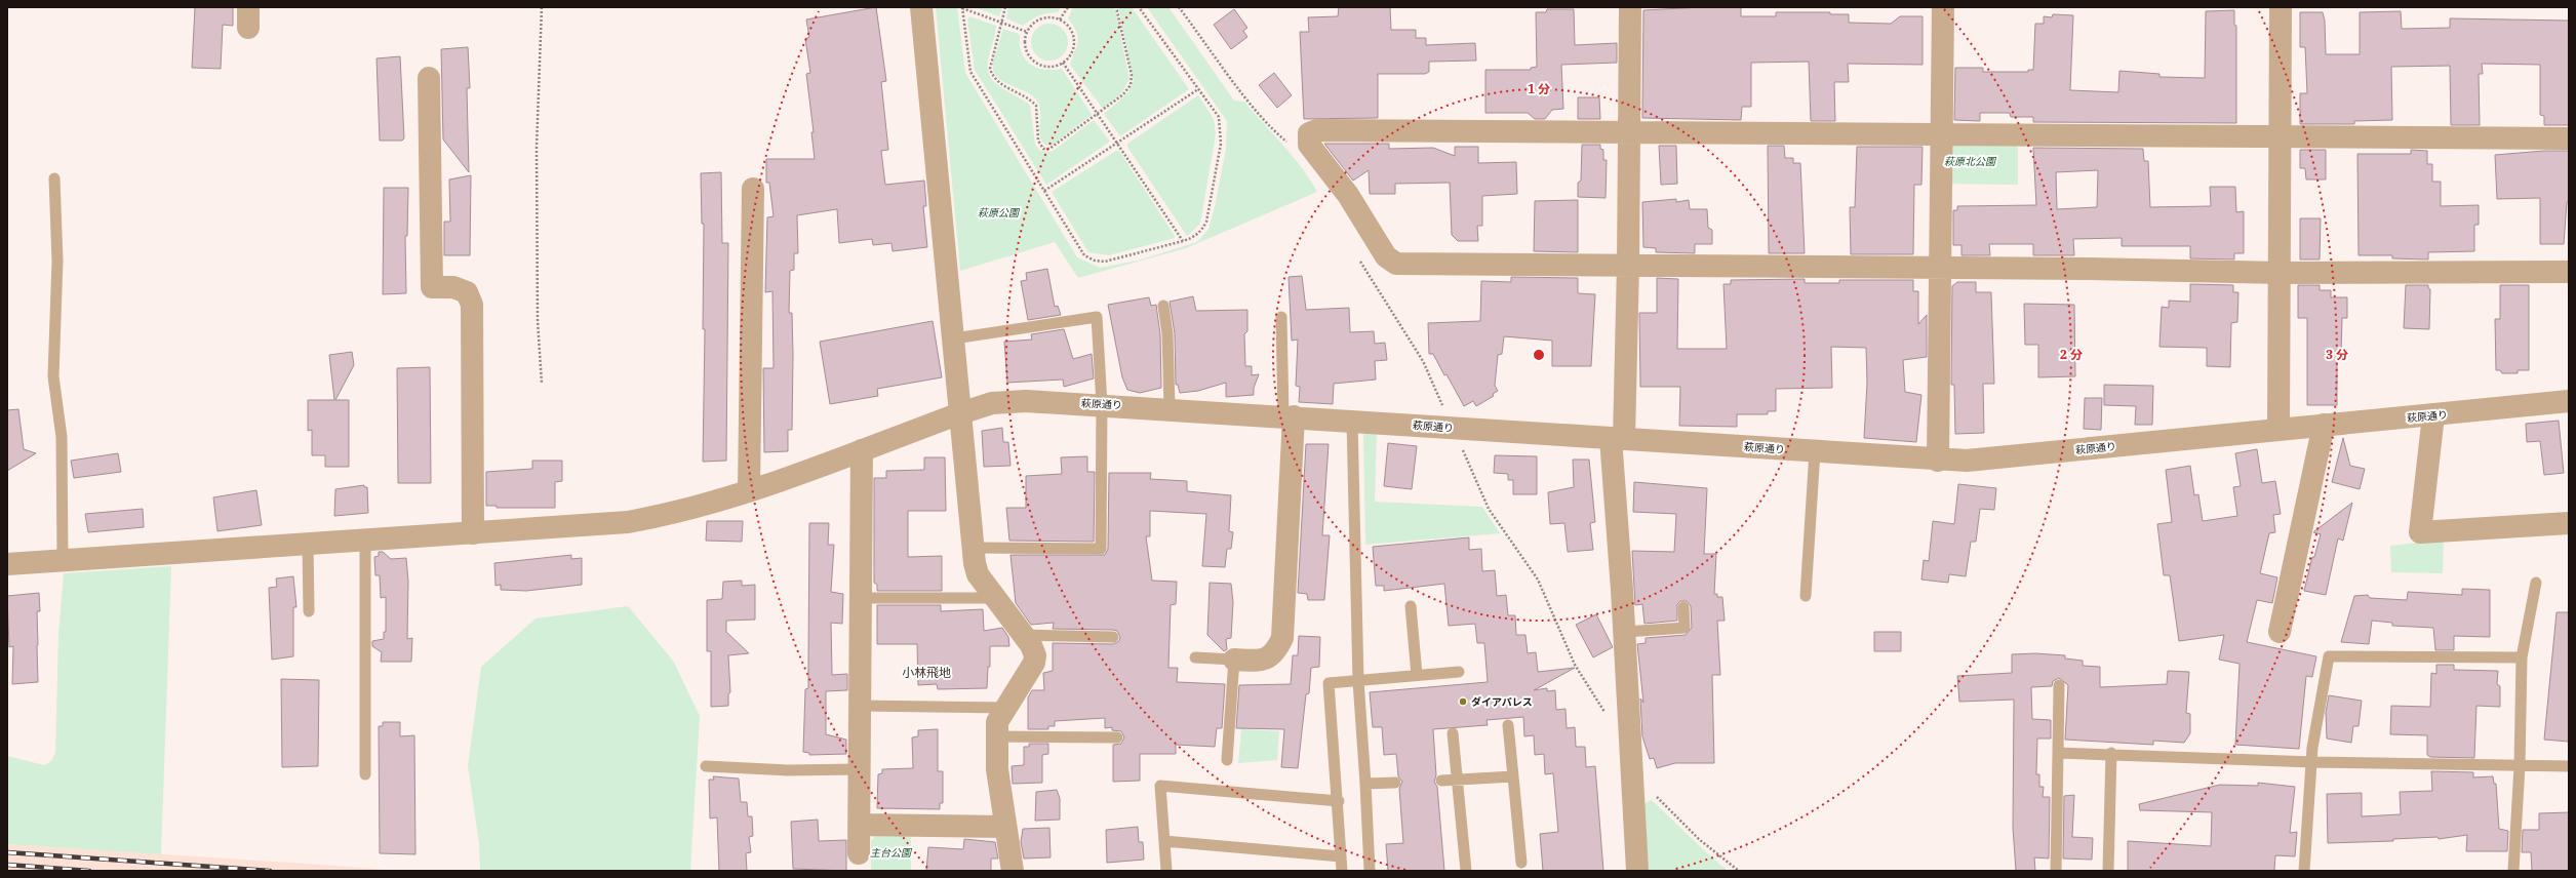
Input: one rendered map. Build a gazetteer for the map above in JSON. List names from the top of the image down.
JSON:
{
  "streets": {
    "street": ["萩原通り"]
  },
  "districts": ["小林飛地"],
  "parks": ["萩原北公園", "萩原公園", "主台公園"],
  "places": ["ダイアパレス"],
  "rings": ["1 分", "2 分", "3 分"]
}
